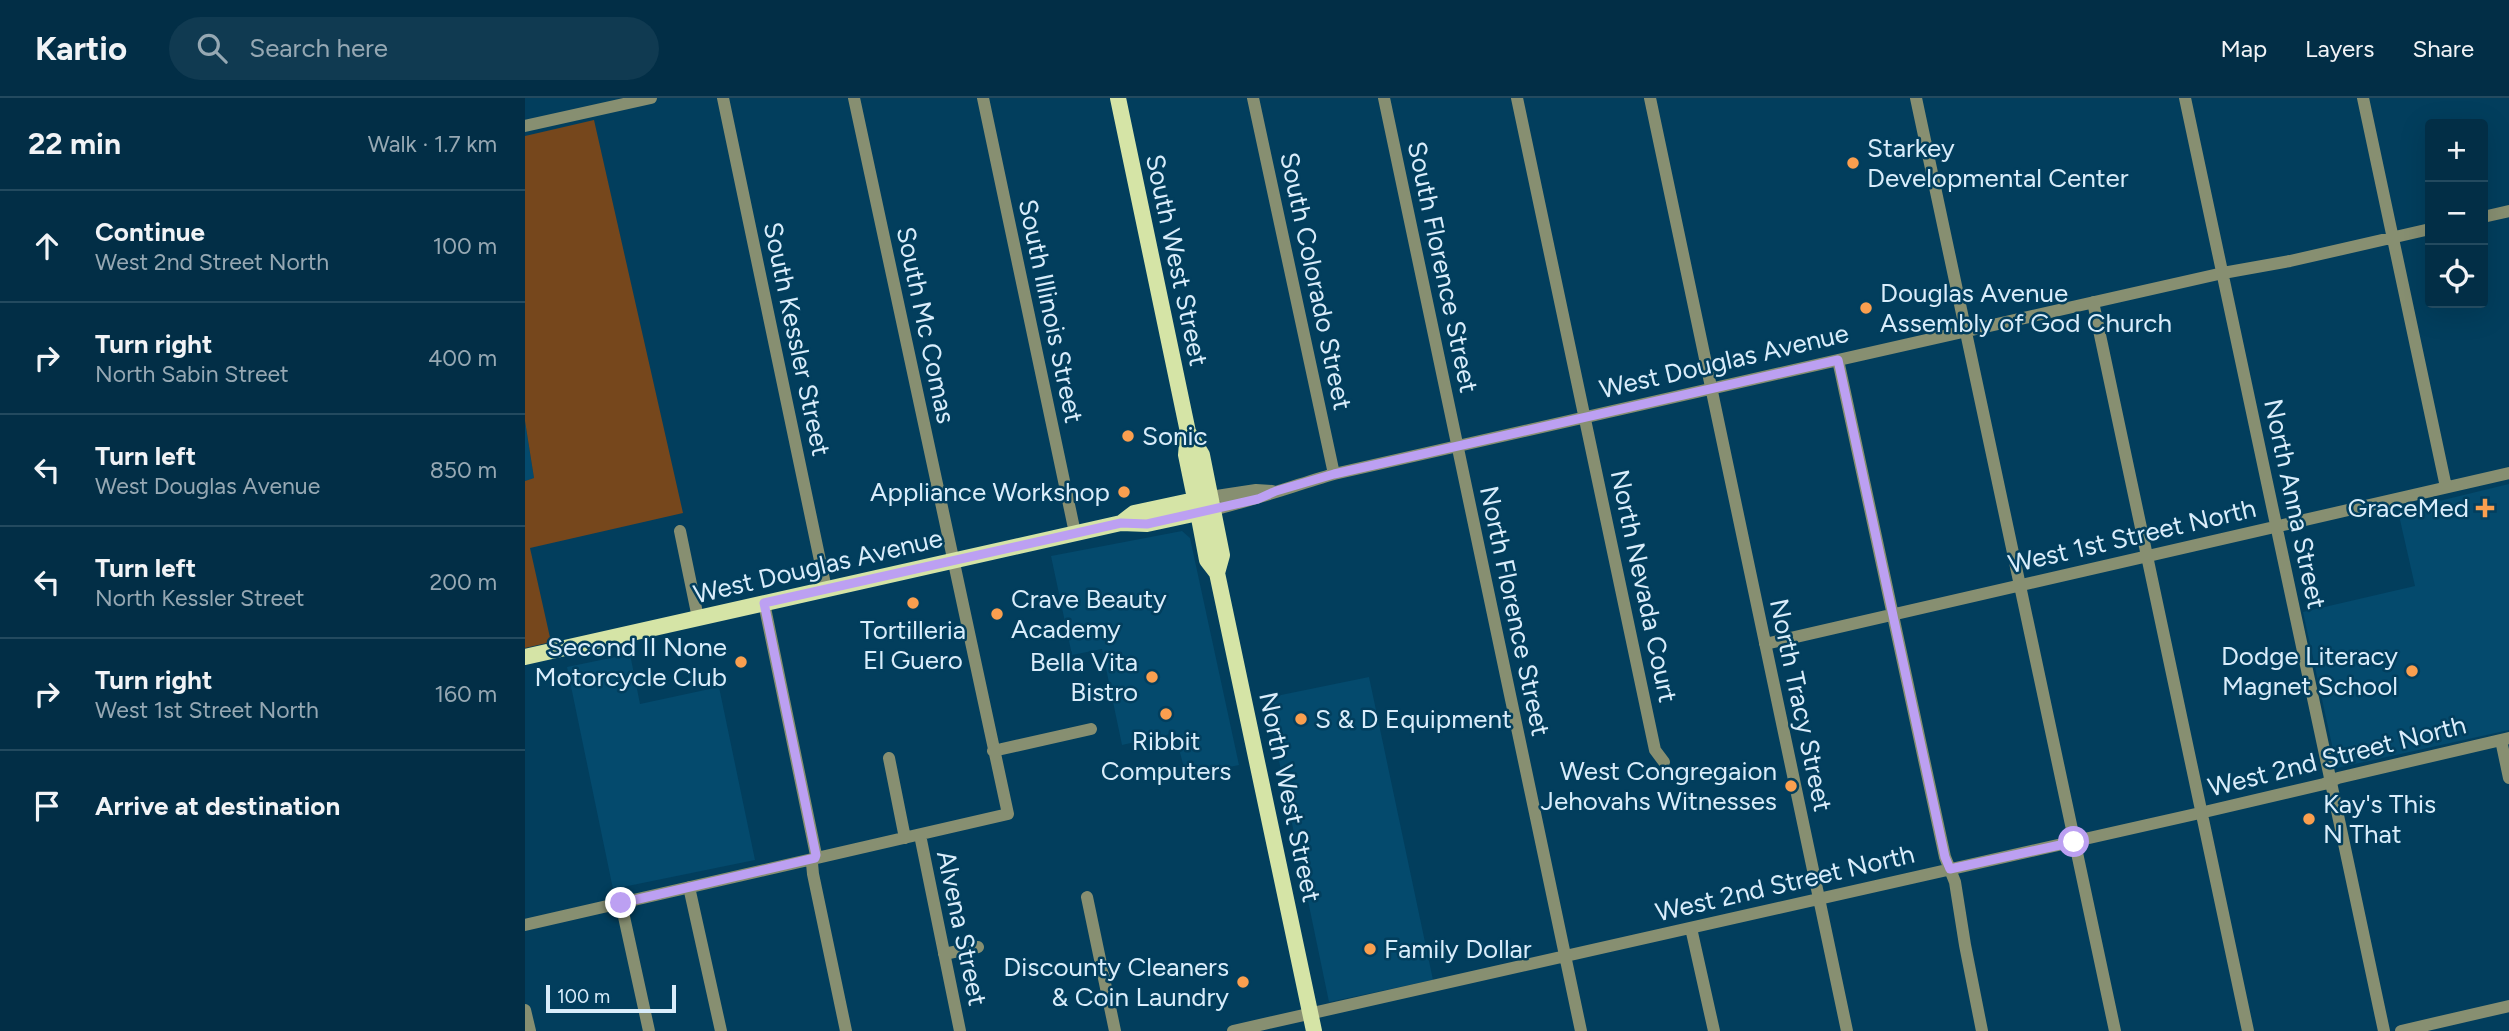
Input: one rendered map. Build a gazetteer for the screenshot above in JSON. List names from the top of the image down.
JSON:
{
  "streets": {
    "main road": ["South West Street", "West Douglas Avenue", "North West Street"],
    "street": [
      "South Florence Street",
      "South Colorado Street",
      "South Illinois Street",
      "South Mc Comas",
      "South Kessler Street",
      "North Anna Street",
      "West 1st Street North",
      "North Nevada Court",
      "North Florence Street",
      "North Tracy Street",
      "West 2nd Street North",
      "Alvena Street"
    ]
  },
  "crossings": [
    ["South West Street", "West Douglas Avenue"],
    ["South West Street", "North West Street"],
    ["South Florence Street", "West Douglas Avenue"],
    ["South Florence Street", "North Florence Street"],
    ["South Colorado Street", "West Douglas Avenue"],
    ["South Illinois Street", "West Douglas Avenue"],
    ["South Mc Comas", "West Douglas Avenue"],
    ["South Mc Comas", "Alvena Street"],
    ["South Kessler Street", "West Douglas Avenue"],
    ["West Douglas Avenue", "North Anna Street"],
    ["West Douglas Avenue", "North Nevada Court"],
    ["West Douglas Avenue", "North Florence Street"],
    ["West Douglas Avenue", "North Tracy Street"],
    ["West Douglas Avenue", "North West Street"],
    ["North Anna Street", "West 1st Street North"],
    ["North Anna Street", "West 2nd Street North"],
    ["West 1st Street North", "North Tracy Street"],
    ["North Florence Street", "West 2nd Street North"],
    ["North Tracy Street", "West 2nd Street North"],
    ["West 2nd Street North", "North West Street"]
  ],
  "places": {
    "other": [
      "Starkey Developmental Center",
      "Douglas Avenue Assembly of God Church",
      "Sonic",
      "Appliance Workshop",
      "Tortilleria El Guero",
      "Crave Beauty Academy",
      "Second II None Motorcycle Club",
      "Dodge Literacy Magnet School",
      "Bella Vita Bistro",
      "Ribbit Computers",
      "S & D Equipment",
      "West Congregaion Jehovahs Witnesses",
      "Kay's This N That",
      "Family Dollar",
      "Discounty Cleaners & Coin Laundry"
    ],
    "health": ["GraceMed"]
  },
  "scale_bar": "100 m",
  "page": {
    "header": "Kartio",
    "search": "Search here",
    "nav": ["Map", "Layers", "Share"],
    "heading": ["22 min", "Walk · 1.7 km"],
    "map_buttons": ["+", "−"],
    "list": [
      ["Continue", "West 2nd Street North", "100 m"],
      ["Turn right", "North Sabin Street", "400 m"],
      ["Turn left", "West Douglas Avenue", "850 m"],
      ["Turn left", "North Kessler Street", "200 m"],
      ["Turn right", "West 1st Street North", "160 m"],
      "Arrive at destination"
    ],
    "scale": "100 m"
  }
}
